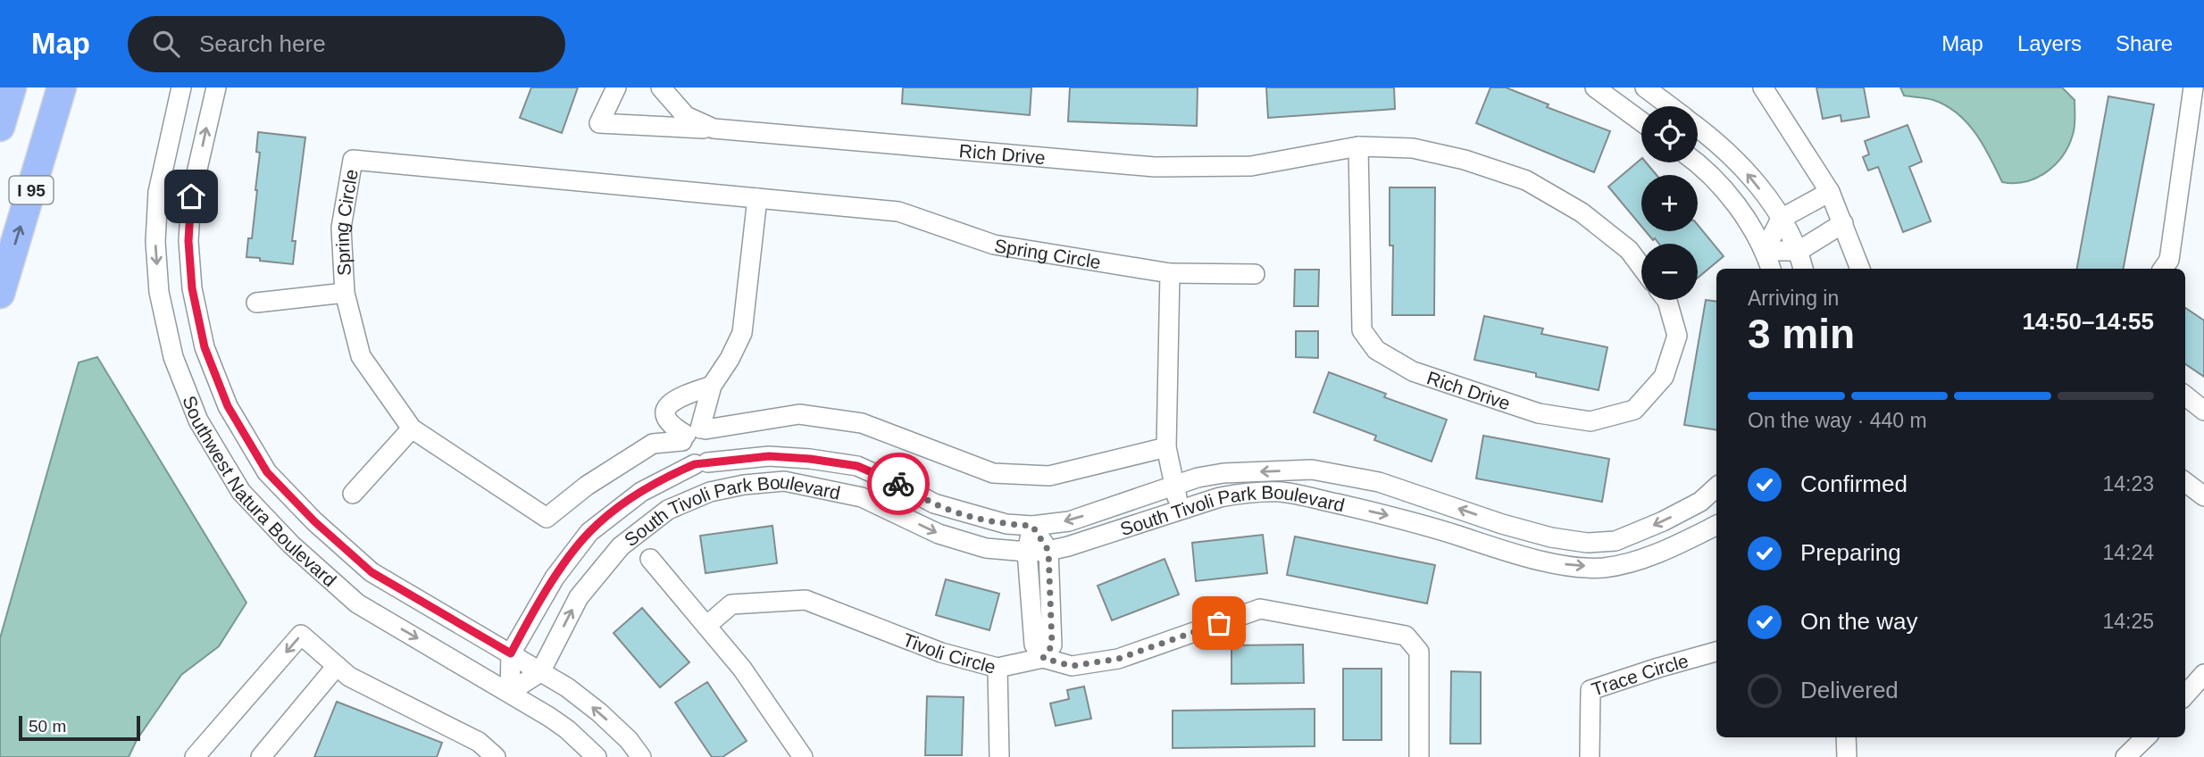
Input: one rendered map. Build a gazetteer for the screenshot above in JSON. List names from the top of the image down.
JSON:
{
  "streets": {
    "highway": ["I 95"],
    "street": [
      "Rich Drive",
      "Spring Circle",
      "Southwest Natura Boulevard",
      "South Tivoli Park Boulevard",
      "Tivoli Circle",
      "Trace Circle"
    ]
  },
  "crossings": [
    ["Spring Circle", "South Tivoli Park Boulevard"],
    ["Southwest Natura Boulevard", "South Tivoli Park Boulevard"]
  ],
  "scale_bar": "50 m",
  "page": {
    "header": "Map",
    "search": "Search here",
    "nav": ["Map", "Layers", "Share"],
    "map_buttons": ["+", "−"],
    "heading": ["3 min", "Arriving in", "14:50–14:55"],
    "bar": "On the way · 440 m",
    "list": [
      ["Confirmed", "14:23"],
      ["Preparing", "14:24"],
      ["On the way", "14:25"],
      "Delivered"
    ],
    "scale": "50 m"
  }
}
